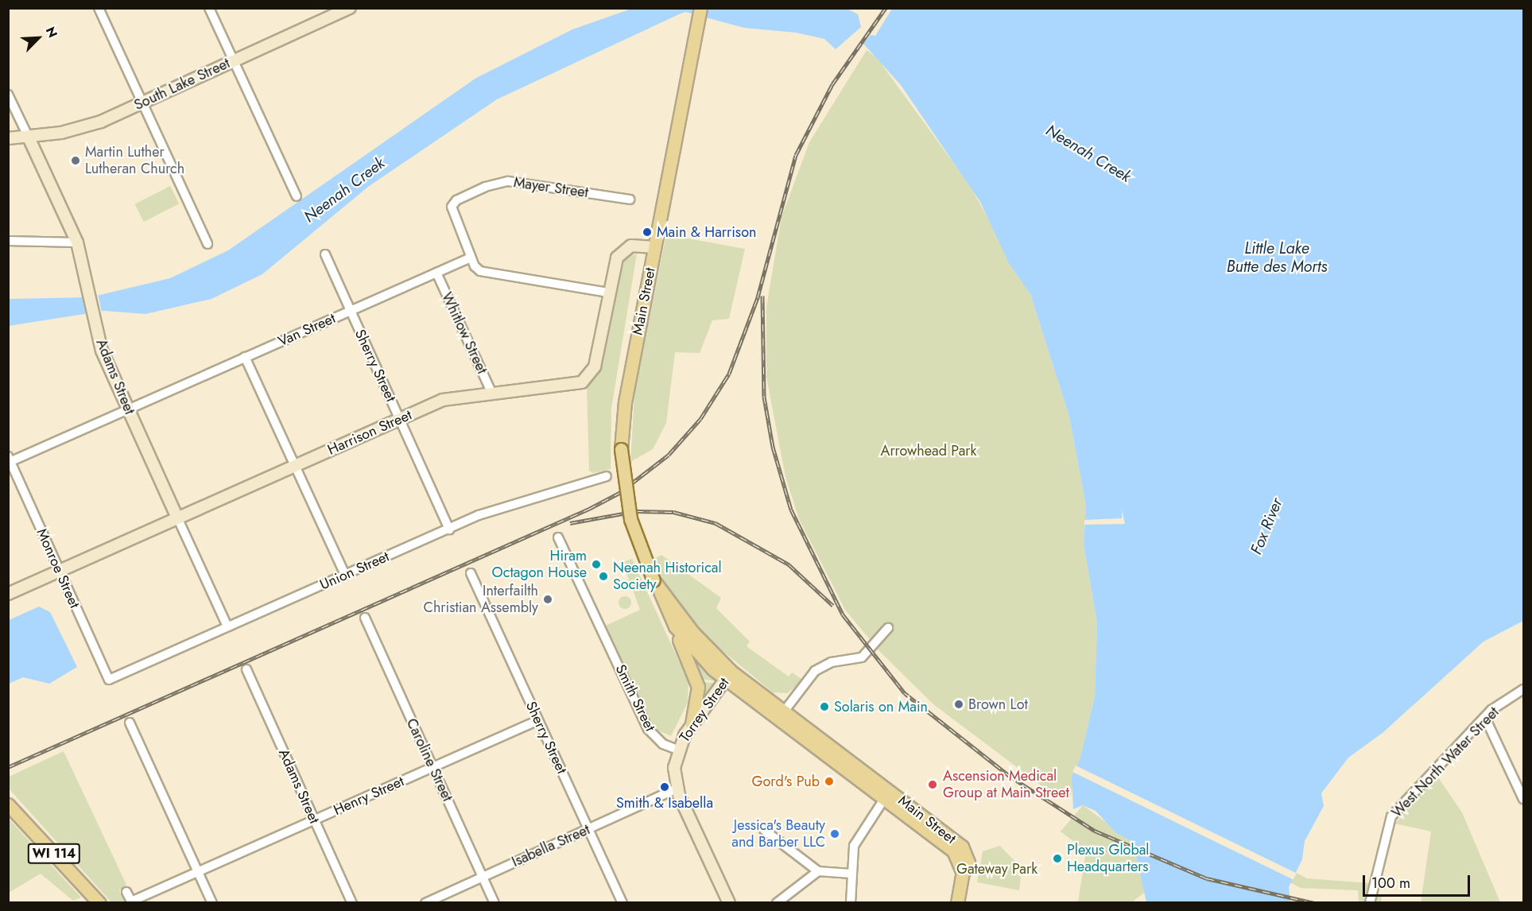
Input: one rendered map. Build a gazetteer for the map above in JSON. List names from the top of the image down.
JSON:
{
  "streets": {
    "main road": ["Main Street", "WI 114"],
    "street": [
      "South Lake Street",
      "Mayer Street",
      "Van Street",
      "Whitlow Street",
      "Sherry Street",
      "Adams Street",
      "Harrison Street",
      "Monroe Street",
      "Union Street",
      "Smith Street",
      "Torrey Street",
      "Caroline Street",
      "West North Water Street",
      "Henry Street",
      "Isabella Street"
    ]
  },
  "crossings": [
    ["South Lake Street", "Adams Street"],
    ["Mayer Street", "Van Street"],
    ["Main Street", "Harrison Street"],
    ["Main Street", "Torrey Street"],
    ["Van Street", "Whitlow Street"],
    ["Van Street", "Sherry Street"],
    ["Van Street", "Adams Street"],
    ["Van Street", "Monroe Street"],
    ["Whitlow Street", "Harrison Street"],
    ["Sherry Street", "Harrison Street"],
    ["Sherry Street", "Union Street"],
    ["Sherry Street", "Henry Street"],
    ["Sherry Street", "Isabella Street"],
    ["Adams Street", "Harrison Street"],
    ["Adams Street", "Union Street"],
    ["Adams Street", "Henry Street"],
    ["Harrison Street", "Monroe Street"],
    ["Monroe Street", "Union Street"],
    ["Smith Street", "Torrey Street"],
    ["Caroline Street", "Henry Street"],
    ["Caroline Street", "Isabella Street"]
  ],
  "water": ["Neenah Creek", "Little Lake Butte des Morts", "Fox River"],
  "parks": ["Arrowhead Park", "Gateway Park"],
  "places": [
    "Martin Luther Lutheran Church",
    "Main & Harrison",
    "Hiram Octagon House",
    "Neenah Historical Society",
    "Interfailth Christian Assembly",
    "Brown Lot",
    "Solaris on Main",
    "Gord's Pub",
    "Ascension Medical Group at Main Street",
    "Smith & Isabella",
    "Jessica's Beauty and Barber LLC",
    "Plexus Global Headquarters"
  ],
  "scale_bar": "100 m",
  "north": "top right"
}
